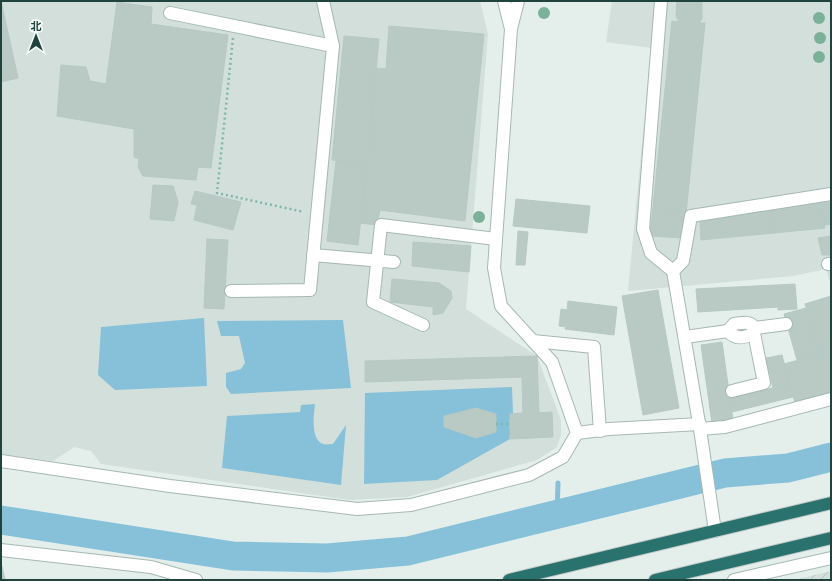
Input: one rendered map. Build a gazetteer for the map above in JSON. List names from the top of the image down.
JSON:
{
  "north": "top"
}
